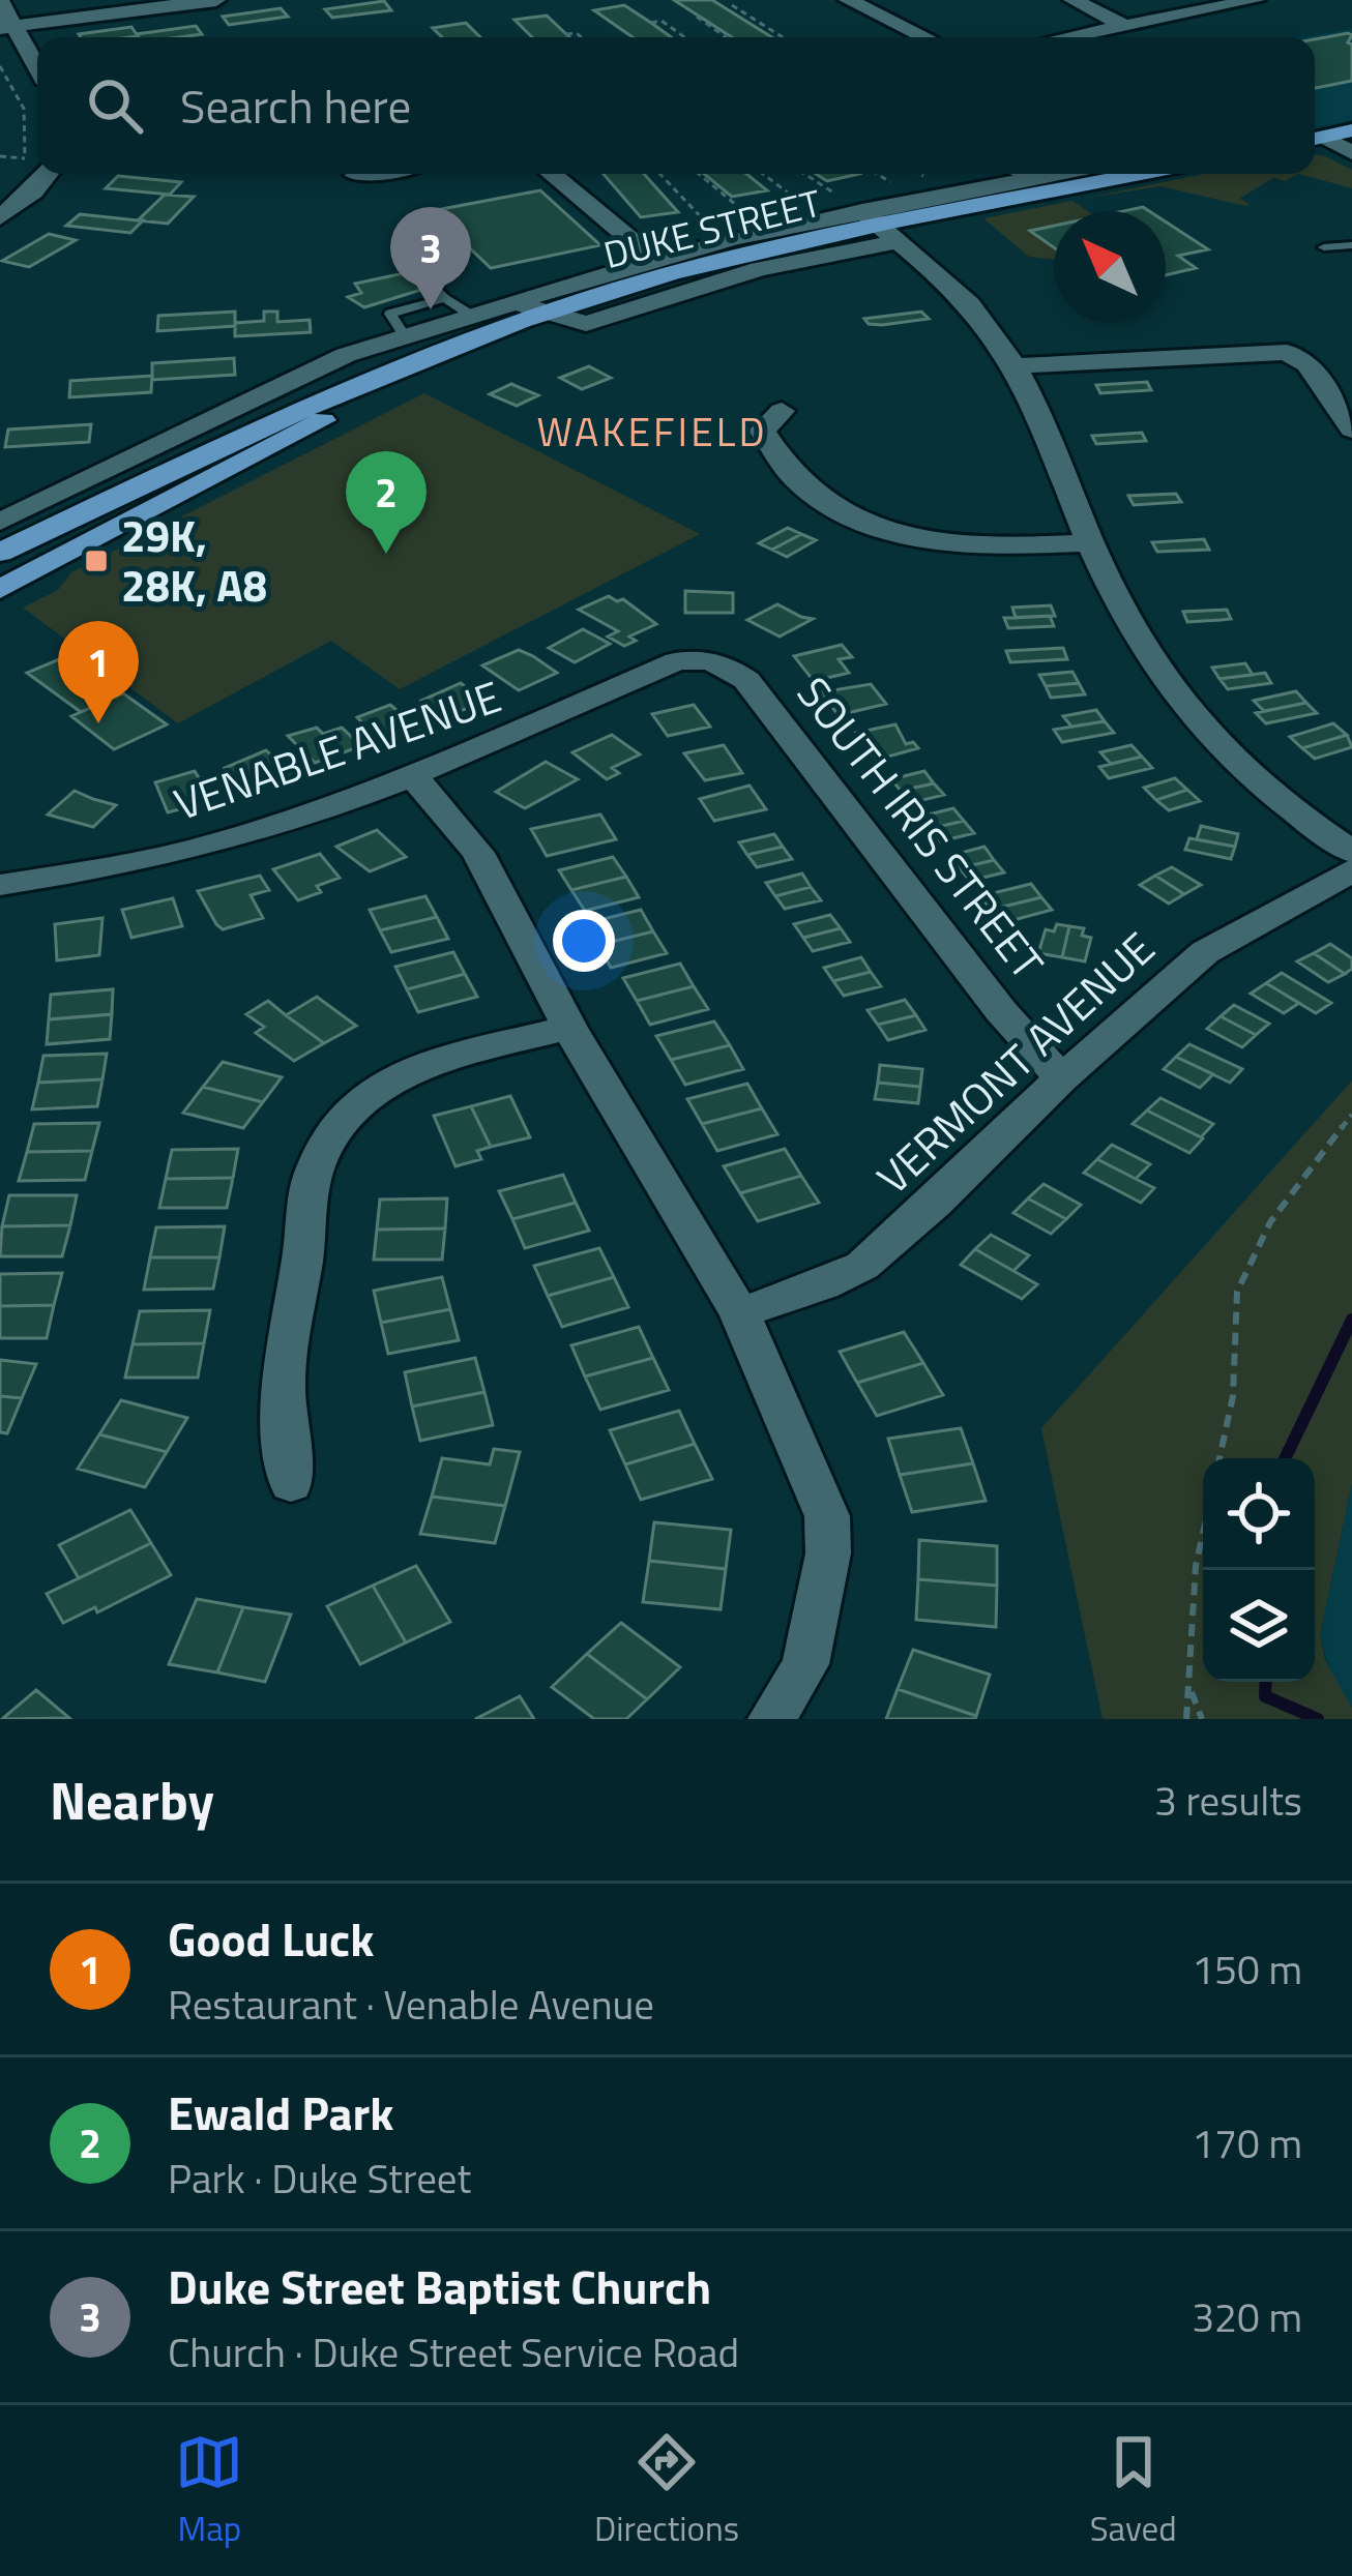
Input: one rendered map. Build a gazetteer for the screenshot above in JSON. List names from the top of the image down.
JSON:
{
  "streets": {
    "main road": ["DUKE STREET"],
    "street": ["VENABLE AVENUE", "SOUTH IRIS STREET", "VERMONT AVENUE"]
  },
  "crossings": [
    ["VENABLE AVENUE", "SOUTH IRIS STREET"],
    ["SOUTH IRIS STREET", "VERMONT AVENUE"]
  ],
  "districts": ["WAKEFIELD"],
  "places": {
    "transit": ["29K, 28K, A8"]
  },
  "north": "top left",
  "page": {
    "search": "Search here",
    "pins": ["3", "2", "1"],
    "heading": ["Nearby", "3 results"],
    "list": [
      {
        "mark": "1",
        "name": "Good Luck",
        "note": "Restaurant · Venable Avenue",
        "value": "150 m"
      },
      {
        "mark": "2",
        "name": "Ewald Park",
        "note": "Park · Duke Street",
        "value": "170 m"
      },
      {
        "mark": "3",
        "name": "Duke Street Baptist Church",
        "note": "Church · Duke Street Service Road",
        "value": "320 m"
      }
    ],
    "nav": ["Map", "Directions", "Saved"]
  }
}
